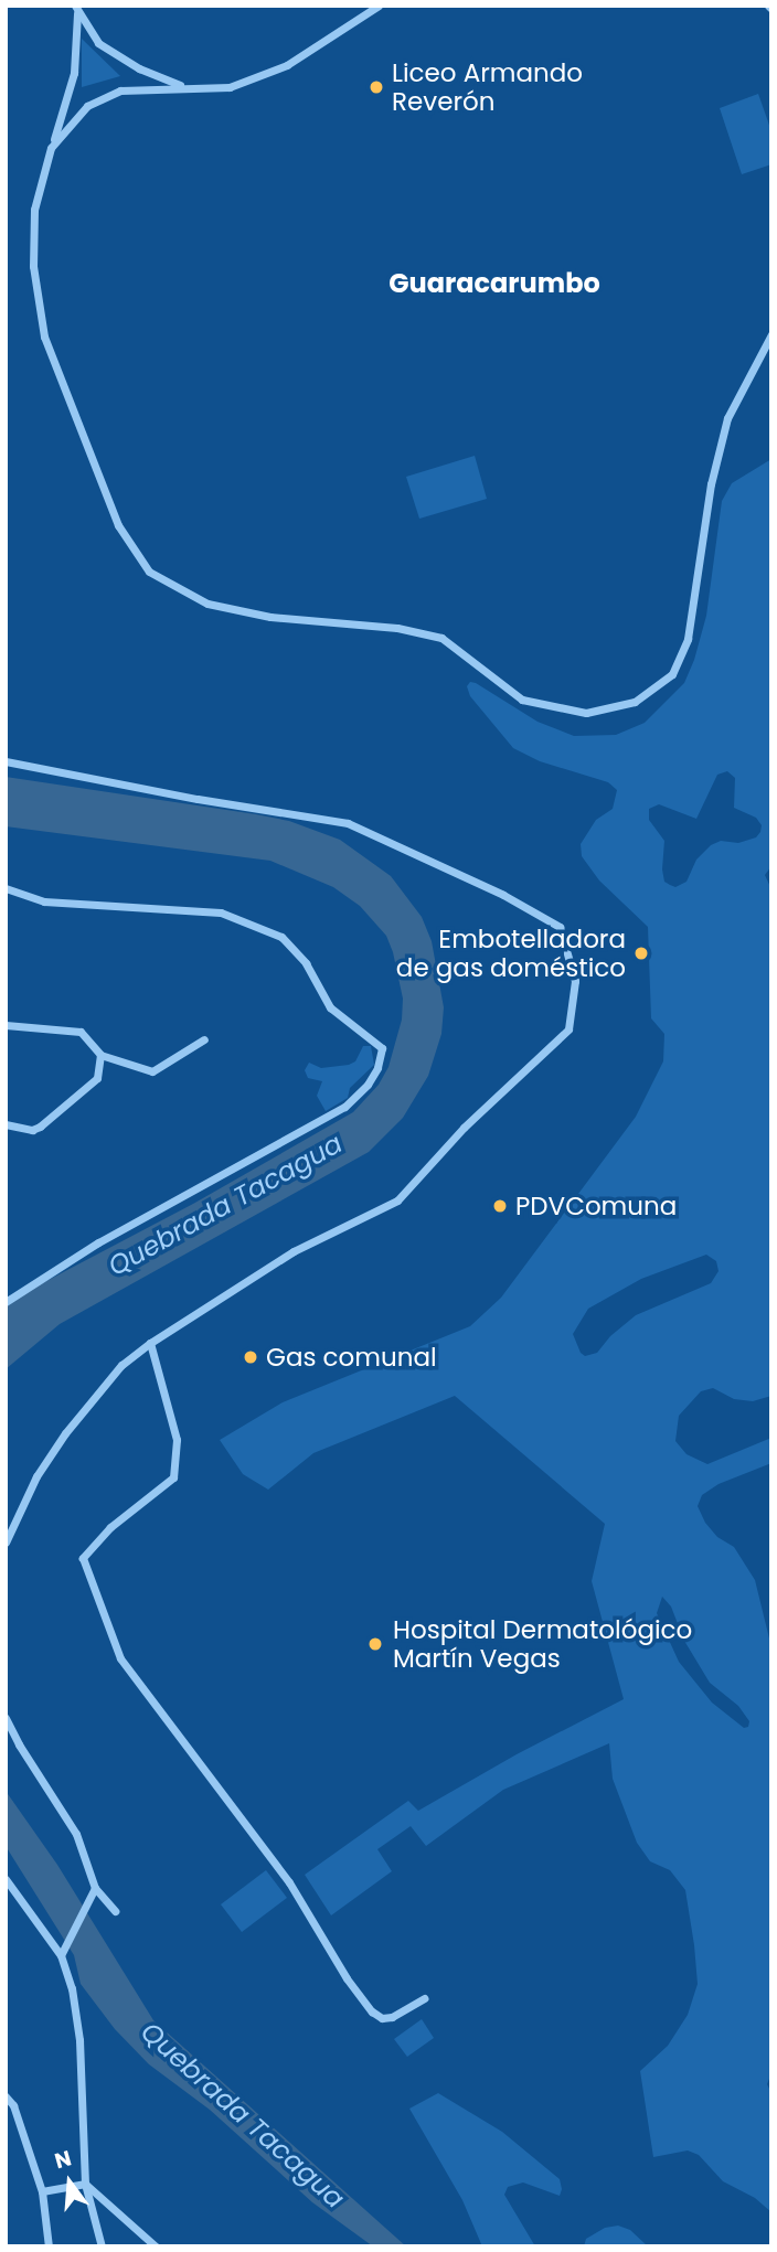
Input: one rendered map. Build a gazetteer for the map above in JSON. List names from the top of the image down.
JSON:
{
  "districts": ["Guaracarumbo"],
  "water": ["Quebrada Tacagua"],
  "places": [
    "Liceo Armando Reverón",
    "Embotelladora de gas doméstico",
    "PDVComuna",
    "Gas comunal",
    "Hospital Dermatológico Martín Vegas"
  ],
  "north": "top"
}
